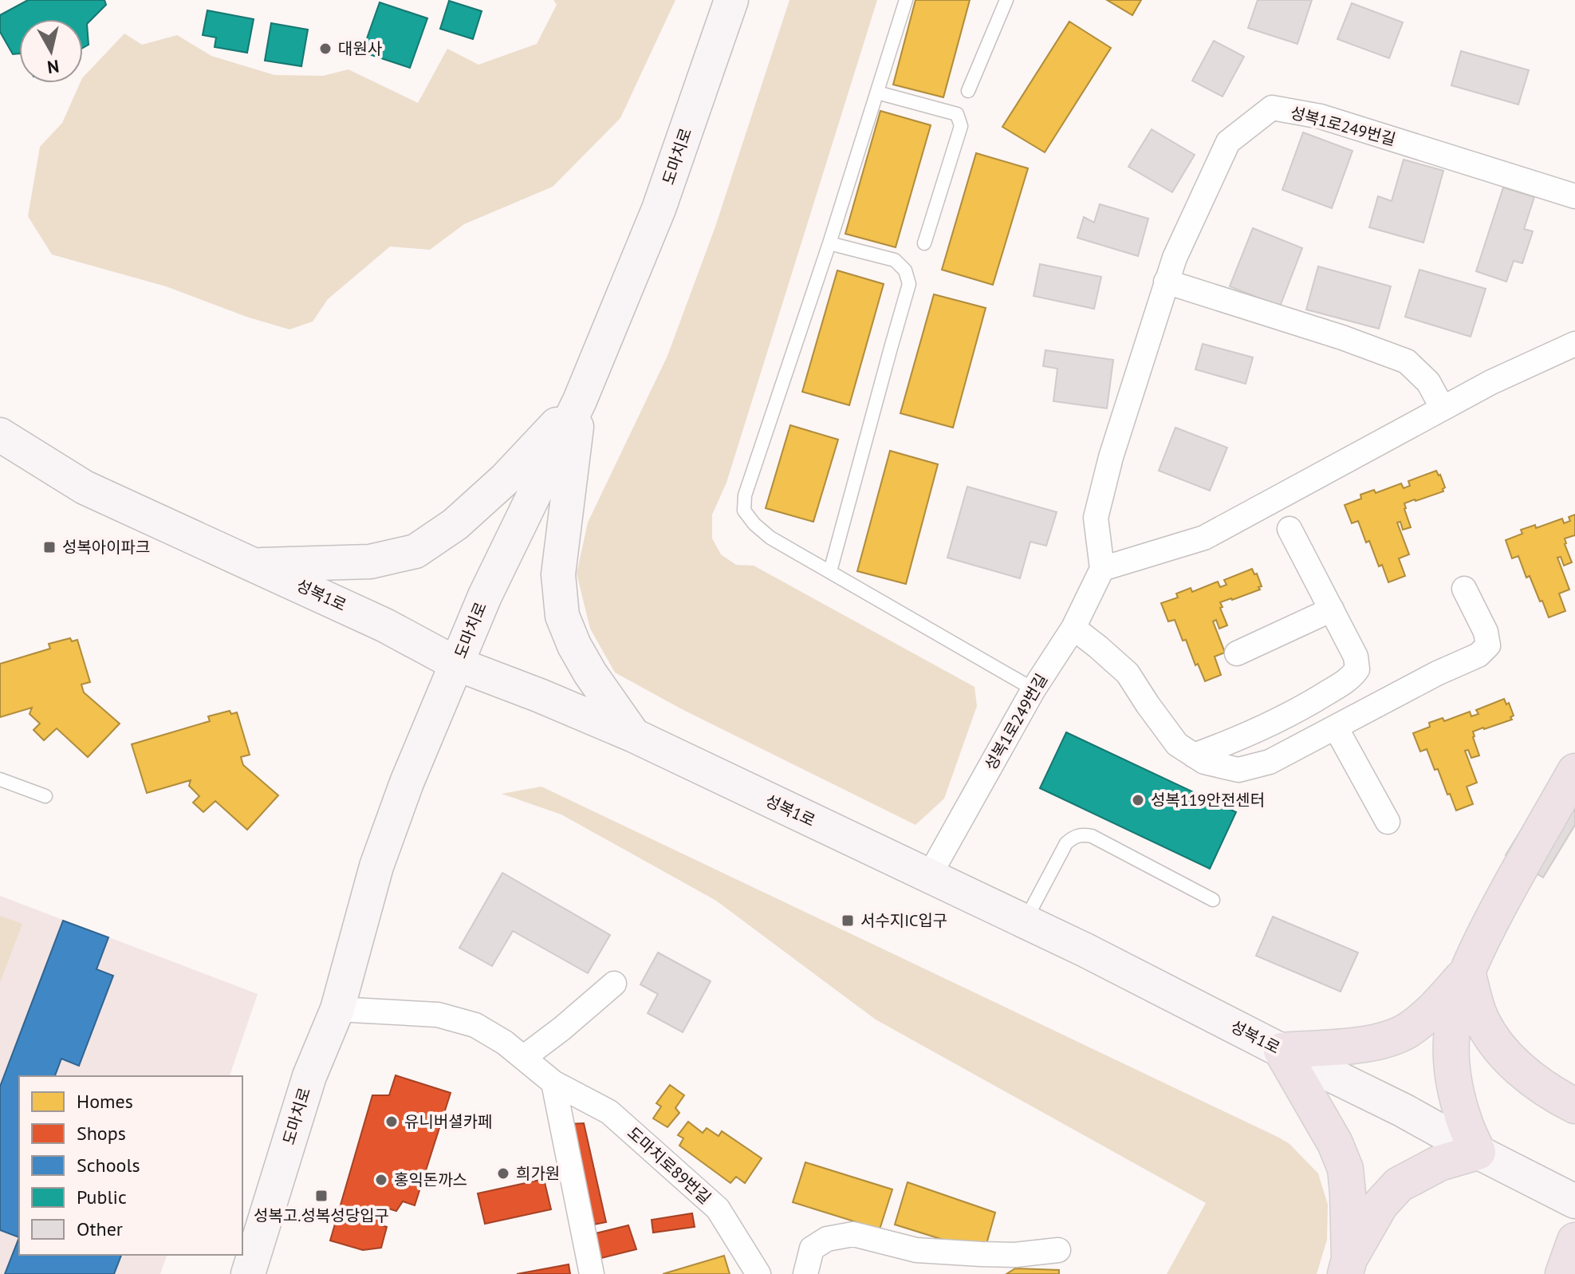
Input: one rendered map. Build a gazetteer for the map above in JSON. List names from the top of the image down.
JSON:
{
  "streets": {
    "main road": ["도마치로", "성복1로"],
    "street": ["성복1로249번길", "도마치로89번길"]
  },
  "crossings": [
    ["성복1로249번길", "성복1로"],
    ["도마치로", "성복1로"],
    ["도마치로", "도마치로89번길"]
  ],
  "places": {
    "other": [
      "대원사",
      "성복119안전센터",
      "유니버셜카페",
      "희가원",
      "홍익돈까스"
    ],
    "transit": ["성복아이파크", "서수지IC입구", "성복고.성복성당입구"]
  },
  "legend": [
    "Homes",
    "Shops",
    "Schools",
    "Public",
    "Other"
  ],
  "north": "bottom"
}
